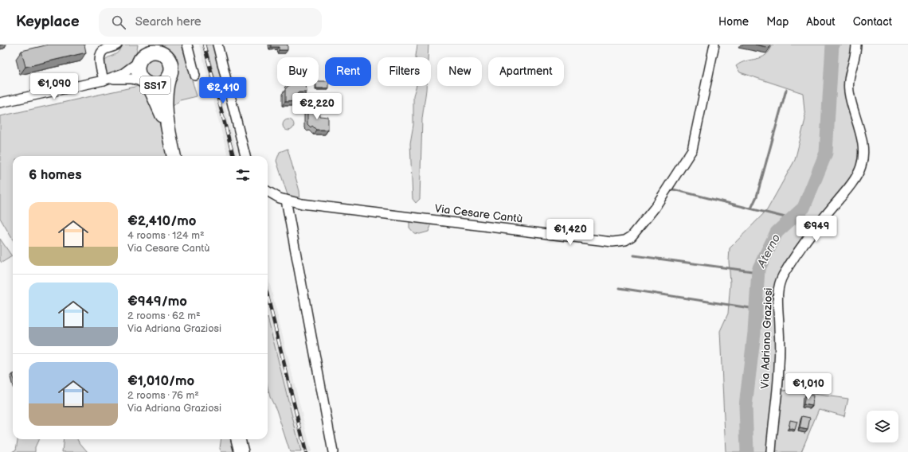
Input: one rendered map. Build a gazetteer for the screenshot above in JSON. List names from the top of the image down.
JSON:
{
  "streets": {
    "main road": ["SS17"],
    "street": ["Via Cesare Cantù", "Via Adriana Graziosi"]
  },
  "water": ["Aterno"],
  "page": {
    "header": "Keyplace",
    "search": "Search here",
    "nav": [
      "Home",
      "Map",
      "About",
      "Contact"
    ],
    "chip": [
      "Buy",
      "Rent",
      "Filters",
      "New",
      "Apartment"
    ],
    "price": [
      "€1,090",
      "€2,410",
      "€2,220",
      "€949",
      "€1,420",
      "€1,010"
    ],
    "heading": "6 homes",
    "list": [
      {
        "name": "€2,410/mo",
        "note": "4 rooms · 124 m² · Via Cesare Cantù"
      },
      {
        "name": "€949/mo",
        "note": "2 rooms · 62 m² · Via Adriana Graziosi"
      },
      {
        "name": "€1,010/mo",
        "note": "2 rooms · 76 m² · Via Adriana Graziosi"
      }
    ]
  }
}
